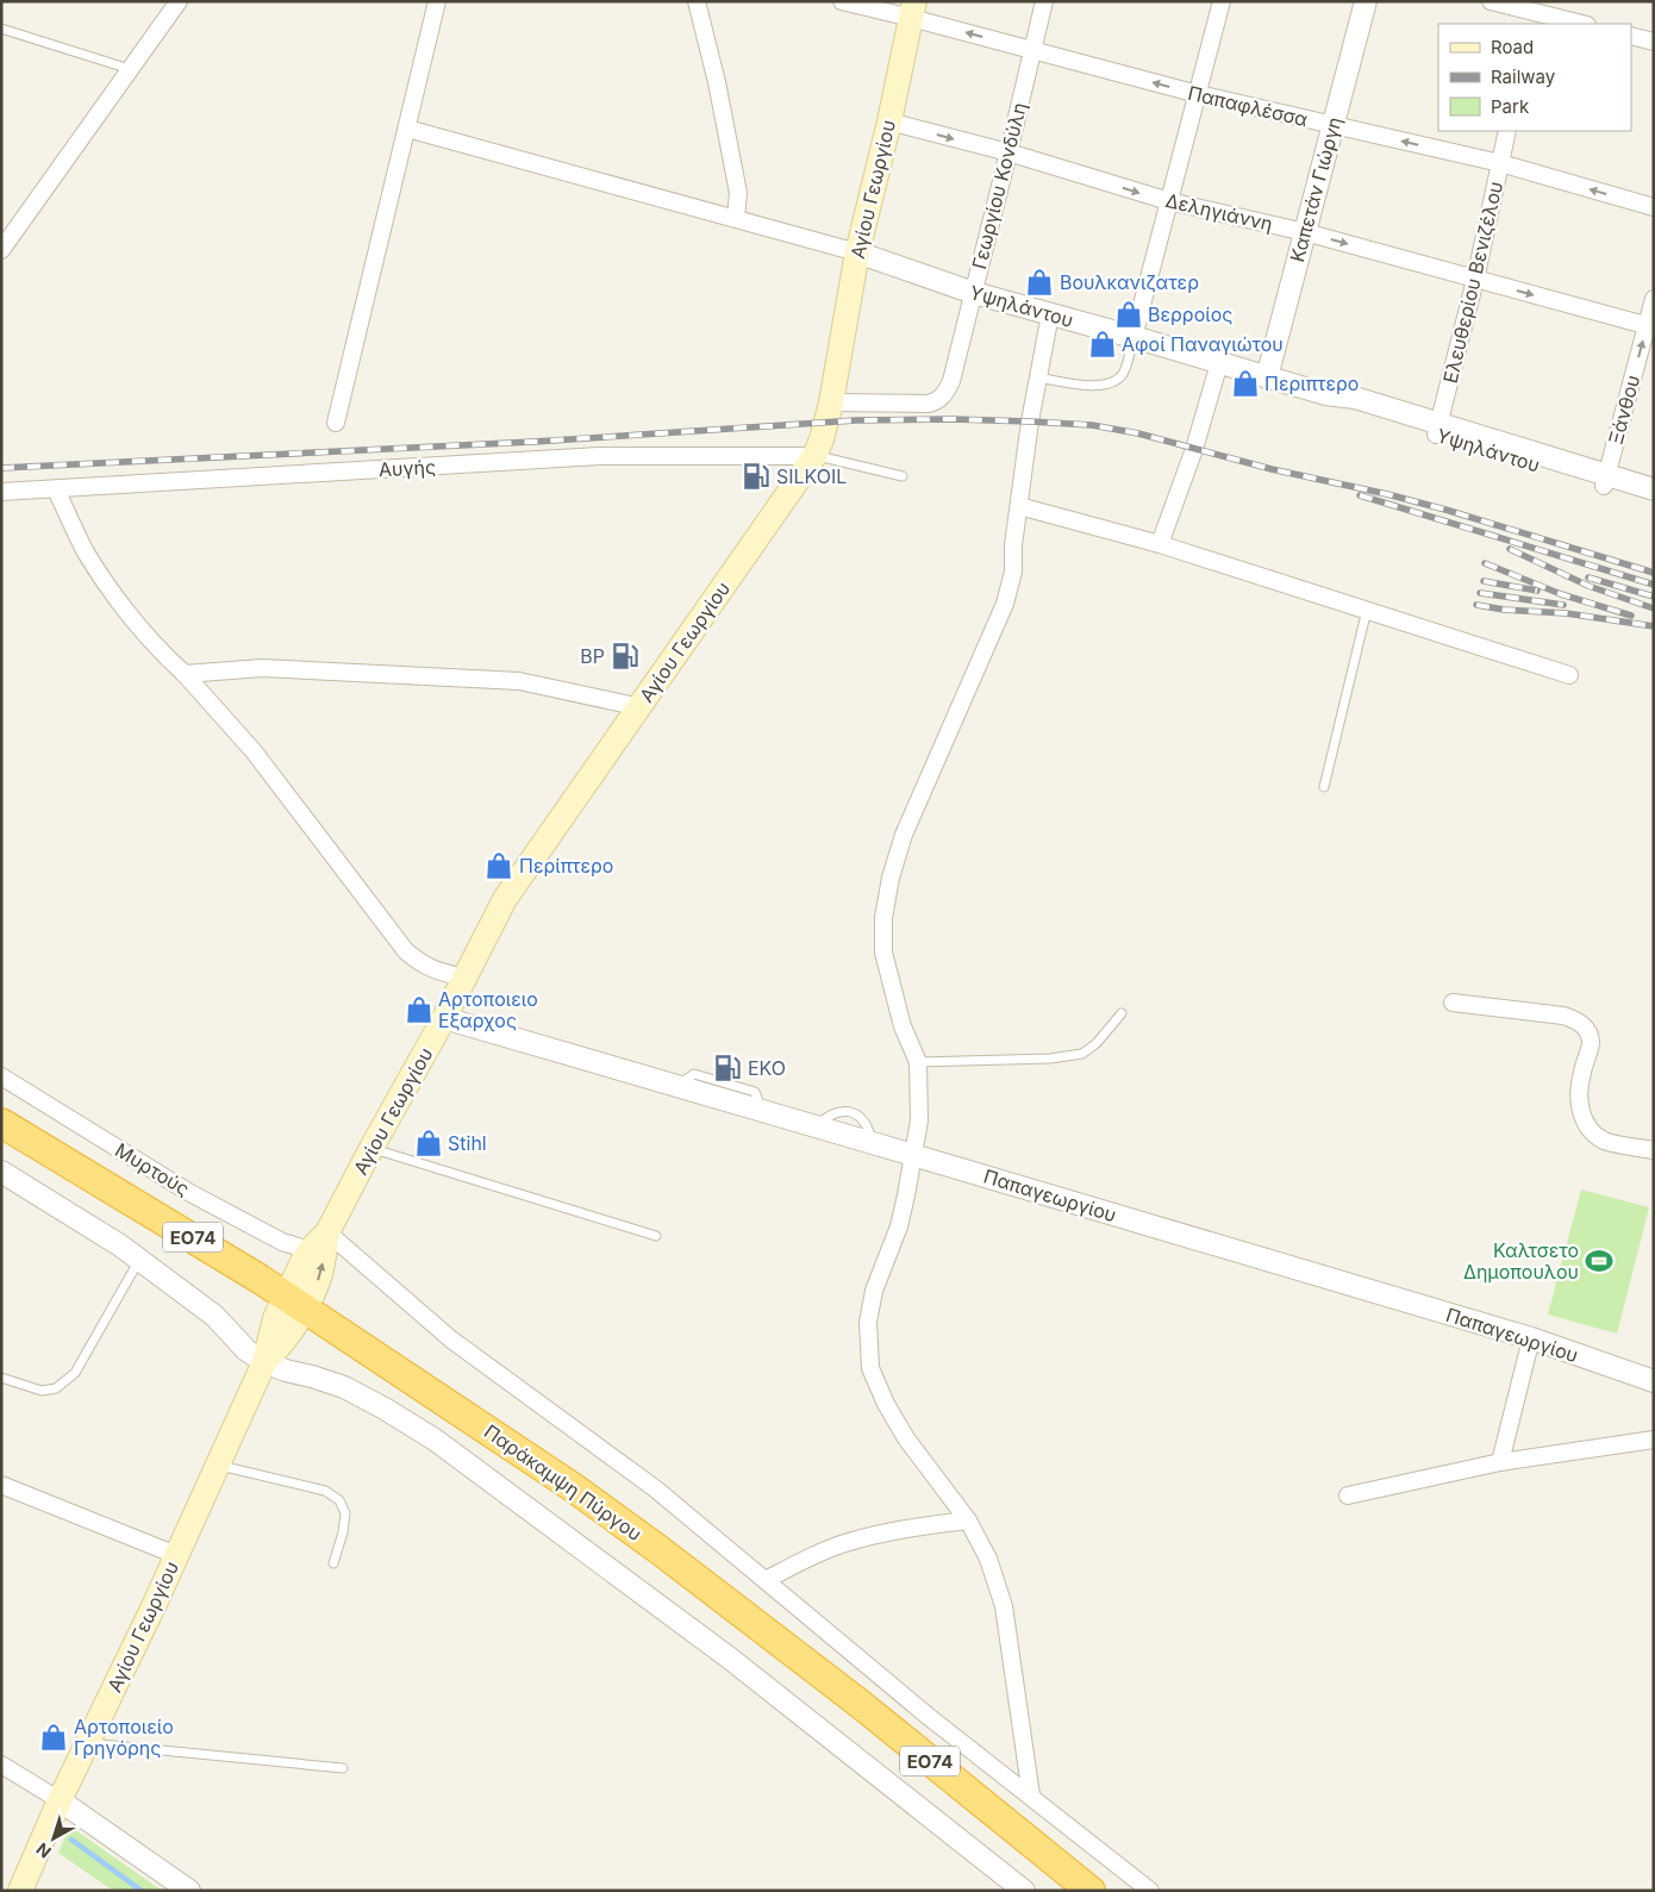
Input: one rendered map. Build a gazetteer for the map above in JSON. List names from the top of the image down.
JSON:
{
  "streets": {
    "highway": ["ΕΟ74", "Παράκαμψη Πύργου"],
    "main road": ["Αγίου Γεωργίου"],
    "street": [
      "Παπαφλέσσα",
      "Γεωργίου Κονδύλη",
      "Καπετάν Γιώργη",
      "Δεληγιάννη",
      "Ελευθερίου Βενιζέλου",
      "Υψηλάντου",
      "Ξάνθου",
      "Αυγής",
      "Μυρτούς",
      "Παπαγεωργίου"
    ]
  },
  "crossings": [
    ["Παπαφλέσσα", "Γεωργίου Κονδύλη"],
    ["Παπαφλέσσα", "Αγίου Γεωργίου"],
    ["Παπαφλέσσα", "Καπετάν Γιώργη"],
    ["Παπαφλέσσα", "Ελευθερίου Βενιζέλου"],
    ["Γεωργίου Κονδύλη", "Αγίου Γεωργίου"],
    ["Γεωργίου Κονδύλη", "Δεληγιάννη"],
    ["Γεωργίου Κονδύλη", "Υψηλάντου"],
    ["Αγίου Γεωργίου", "Δεληγιάννη"],
    ["Αγίου Γεωργίου", "Υψηλάντου"],
    ["Αγίου Γεωργίου", "Αυγής"],
    ["Αγίου Γεωργίου", "Μυρτούς"],
    ["Αγίου Γεωργίου", "Παπαγεωργίου"],
    ["Αγίου Γεωργίου", "Παράκαμψη Πύργου"],
    ["Καπετάν Γιώργη", "Δεληγιάννη"],
    ["Καπετάν Γιώργη", "Υψηλάντου"],
    ["Δεληγιάννη", "Ελευθερίου Βενιζέλου"],
    ["Δεληγιάννη", "Ξάνθου"],
    ["Ελευθερίου Βενιζέλου", "Υψηλάντου"],
    ["Υψηλάντου", "Ξάνθου"]
  ],
  "one_way": ["Παπαφλέσσα", "Δεληγιάννη", "Ξάνθου"],
  "places": {
    "shop": [
      "Βουλκανιζατερ",
      "Βερροίος",
      "Αφοί Παναγιώτου",
      "Περιπτερο",
      "Περίπτερο",
      "Αρτοποιειο Εξαρχος",
      "Stihl",
      "Αρτοποιείο Γρηγόρης"
    ],
    "fuel station": ["SILKOIL", "BP", "EKO"],
    "sports": ["Καλτσετο Δημοπουλου"]
  },
  "legend": ["Road", "Railway", "Park"],
  "north": "bottom left"
}
